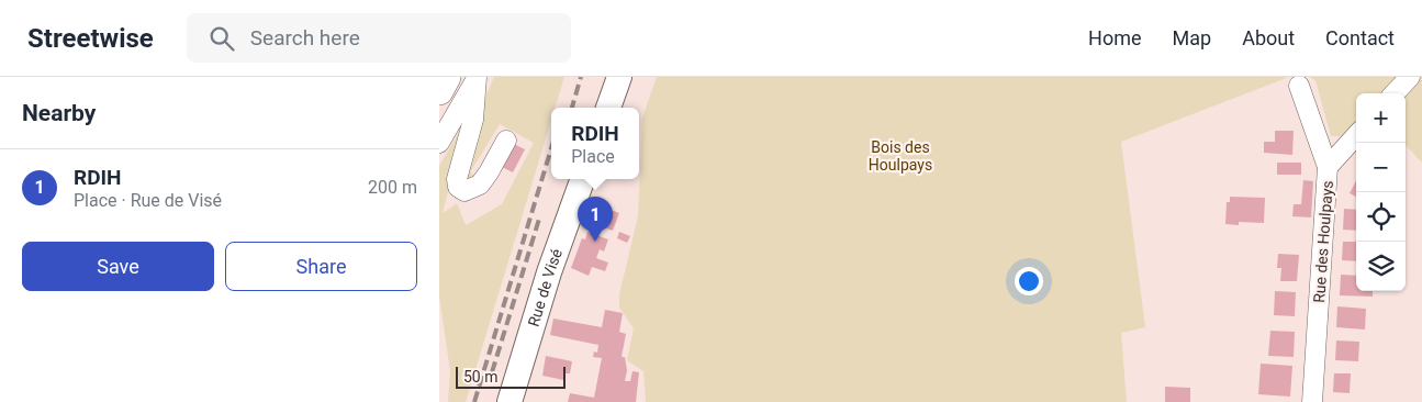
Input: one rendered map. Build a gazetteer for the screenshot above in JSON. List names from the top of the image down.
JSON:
{
  "streets": {
    "main road": ["Rue de Visé"],
    "street": ["Rue des Houlpays"]
  },
  "parks": ["Bois des Houlpays"],
  "scale_bar": "50 m",
  "page": {
    "header": "Streetwise",
    "search": "Search here",
    "nav": [
      "Home",
      "Map",
      "About",
      "Contact"
    ],
    "heading": "Nearby",
    "map_buttons": ["+", "−"],
    "popup": ["RDIH", "Place"],
    "list": [
      {
        "mark": "1",
        "name": "RDIH",
        "note": "Place · Rue de Visé",
        "value": "200 m"
      }
    ],
    "pins": "1",
    "buttons": ["Save", "Share"],
    "scale": "50 m"
  }
}
